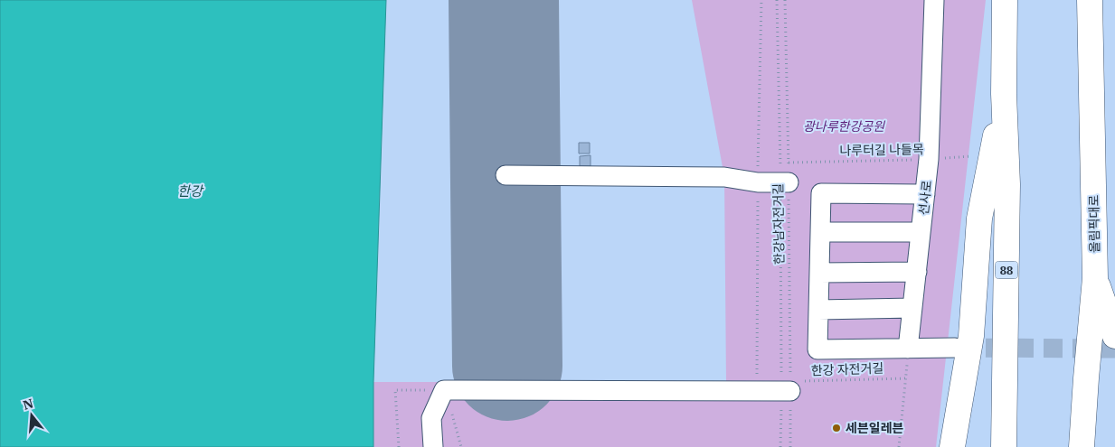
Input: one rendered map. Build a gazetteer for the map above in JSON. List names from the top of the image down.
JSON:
{
  "streets": {
    "highway": ["올림픽대로", "88"],
    "street": ["선사로"],
    "path": ["나루터길 나들목", "한강남자전거길", "한강 자전거길"]
  },
  "crossings": [
    ["나루터길 나들목", "선사로"],
    ["나루터길 나들목", "한강남자전거길"],
    ["한강남자전거길", "한강 자전거길"]
  ],
  "water": ["한강"],
  "parks": ["광나루한강공원"],
  "places": ["세븐일레븐"],
  "north": "top"
}
